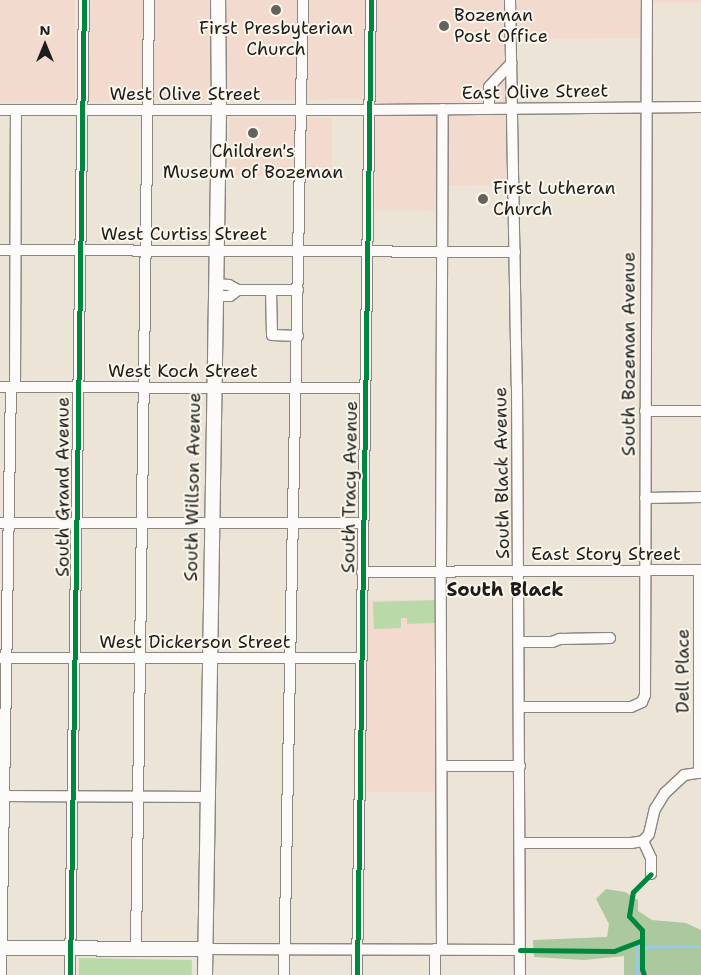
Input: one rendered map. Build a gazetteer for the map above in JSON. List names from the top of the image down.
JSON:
{
  "streets": {
    "main road": ["South Willson Avenue"],
    "street": [
      "East Olive Street",
      "West Olive Street",
      "West Curtiss Street",
      "South Bozeman Avenue",
      "West Koch Street",
      "South Black Avenue",
      "South Grand Avenue",
      "South Tracy Avenue",
      "East Story Street",
      "West Dickerson Street",
      "Dell Place"
    ]
  },
  "crossings": [
    ["East Olive Street", "West Olive Street"],
    ["East Olive Street", "South Bozeman Avenue"],
    ["East Olive Street", "South Black Avenue"],
    ["East Olive Street", "South Tracy Avenue"],
    ["West Olive Street", "South Grand Avenue"],
    ["West Olive Street", "South Willson Avenue"],
    ["West Olive Street", "South Tracy Avenue"],
    ["West Curtiss Street", "South Black Avenue"],
    ["West Curtiss Street", "South Grand Avenue"],
    ["West Curtiss Street", "South Willson Avenue"],
    ["West Curtiss Street", "South Tracy Avenue"],
    ["South Bozeman Avenue", "South Black Avenue"],
    ["South Bozeman Avenue", "East Story Street"],
    ["West Koch Street", "South Grand Avenue"],
    ["West Koch Street", "South Willson Avenue"],
    ["West Koch Street", "South Tracy Avenue"],
    ["South Black Avenue", "East Story Street"],
    ["South Grand Avenue", "West Dickerson Street"],
    ["South Willson Avenue", "West Dickerson Street"],
    ["South Tracy Avenue", "East Story Street"],
    ["South Tracy Avenue", "West Dickerson Street"],
    ["East Story Street", "Dell Place"]
  ],
  "districts": ["South Black"],
  "places": [
    "First Presbyterian Church",
    "Bozeman Post Office",
    "Children's Museum of Bozeman",
    "First Lutheran Church"
  ],
  "north": "top"
}
